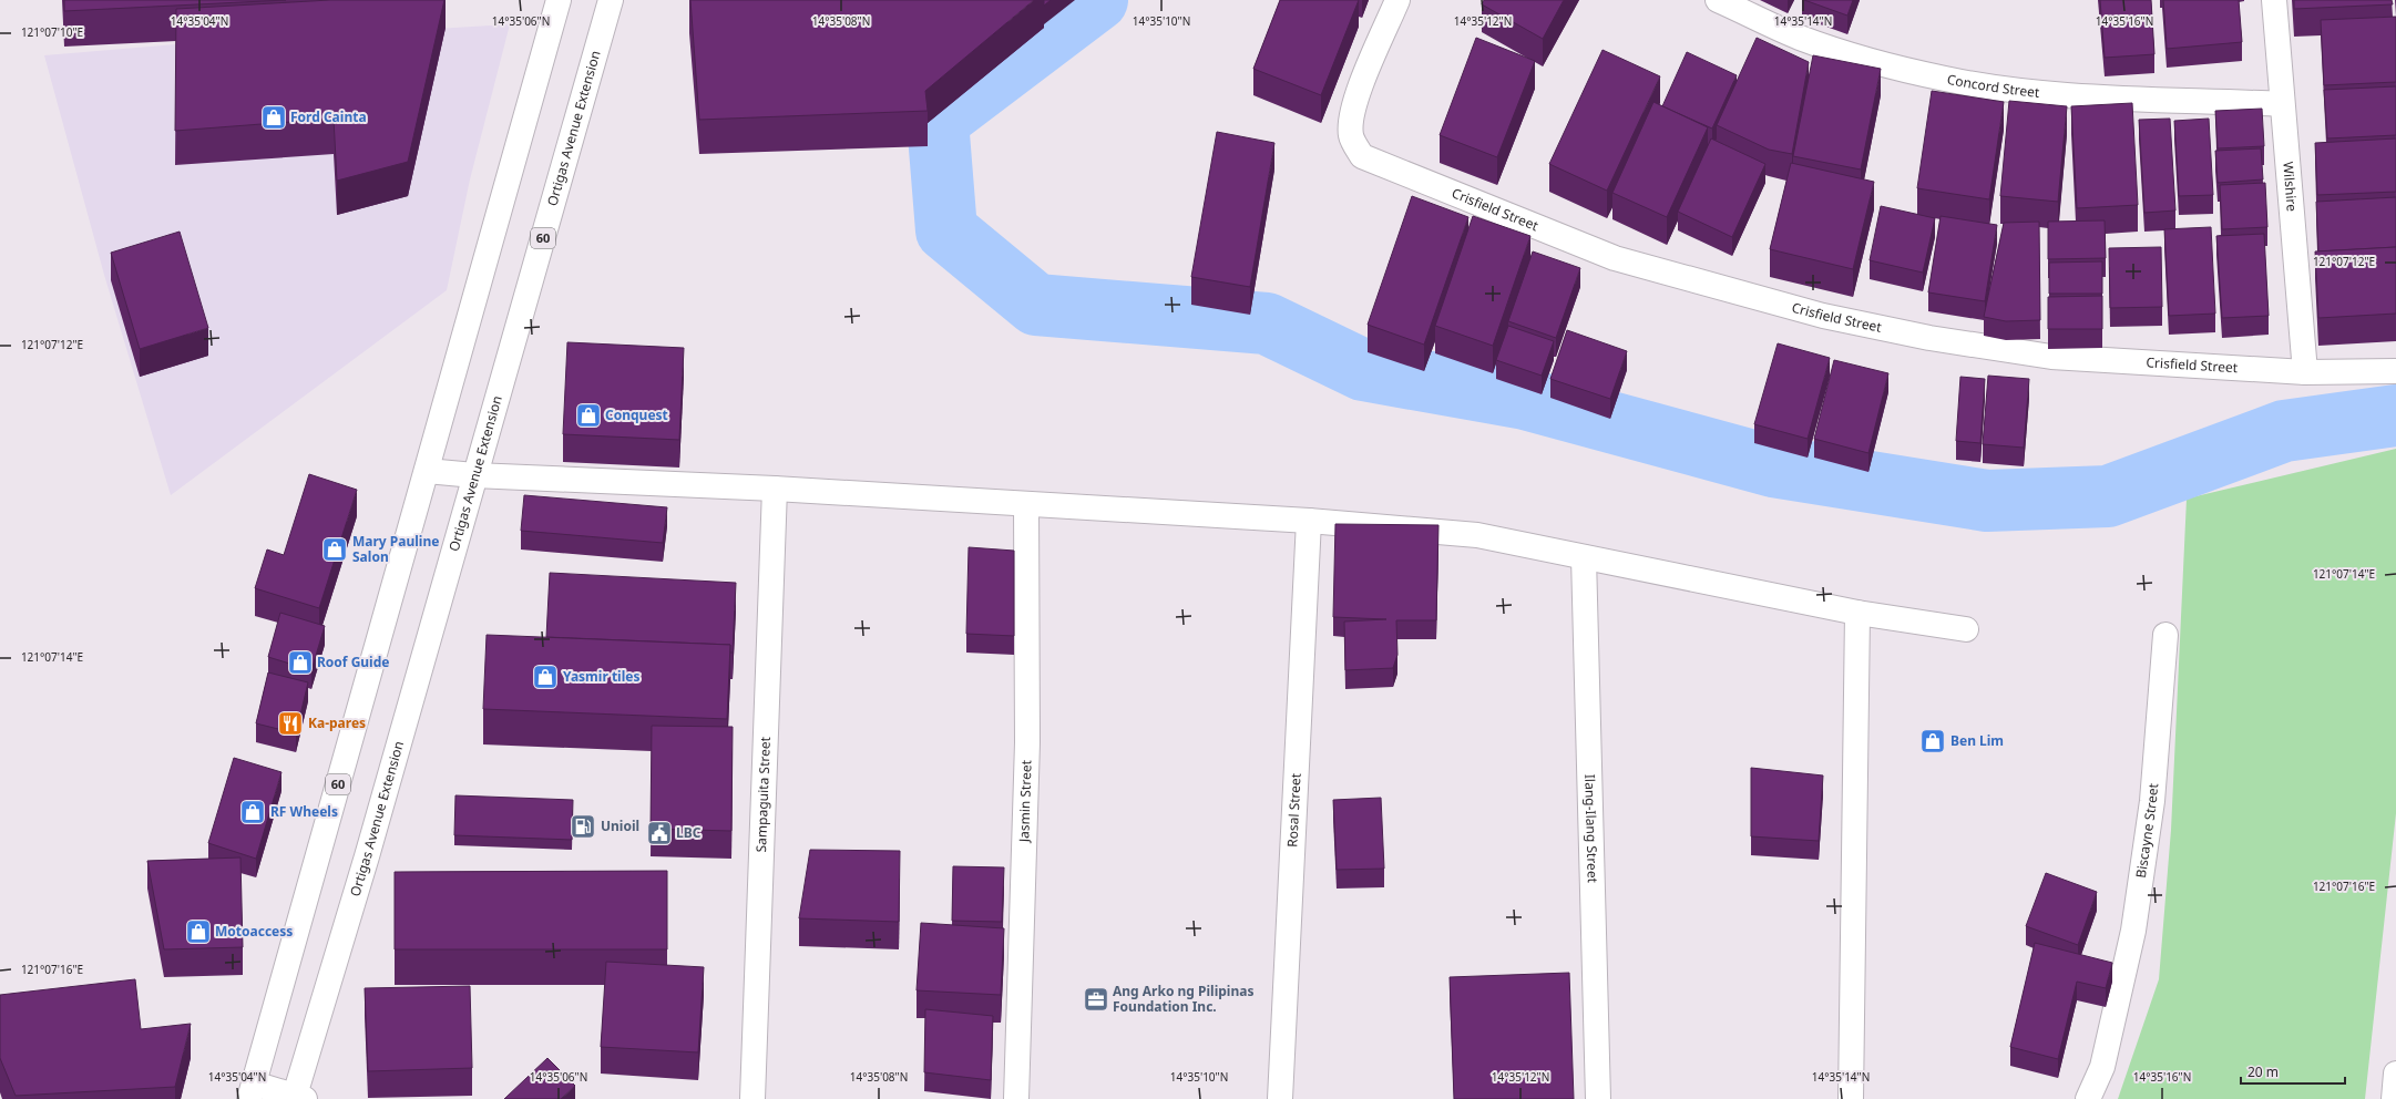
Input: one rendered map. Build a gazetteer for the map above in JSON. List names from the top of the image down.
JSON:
{
  "streets": {
    "street": [
      "Concord Street",
      "Ortigas Avenue Extension",
      "Wilshire",
      "Crisfield Street",
      "60",
      "Sampaguita Street",
      "Jasmin Street",
      "Rosal Street",
      "Ilang-Ilang Street",
      "Biscayne Street"
    ]
  },
  "crossings": [
    ["Concord Street", "Wilshire"],
    ["Wilshire", "Crisfield Street"]
  ],
  "places": {
    "shop": [
      "Ford Cainta",
      "Conquest",
      "Mary Pauline Salon",
      "Roof Guide",
      "Yasmir tiles",
      "Ben Lim",
      "RF Wheels",
      "Motoaccess"
    ],
    "restaurant": ["Ka-pares"],
    "fuel station": ["Unioil"],
    "public building": ["LBC"],
    "office": ["Ang Arko ng Pilipinas Foundation Inc."]
  },
  "scale_bar": "20 m",
  "coordinates": [
    "14°35'04\"N",
    "14°35'06\"N",
    "14°35'08\"N",
    "14°35'10\"N",
    "14°35'12\"N",
    "14°35'14\"N",
    "14°35'16\"N",
    "121°07'10\"E",
    "121°07'12\"E",
    "121°07'14\"E",
    "121°07'16\"E"
  ]
}
